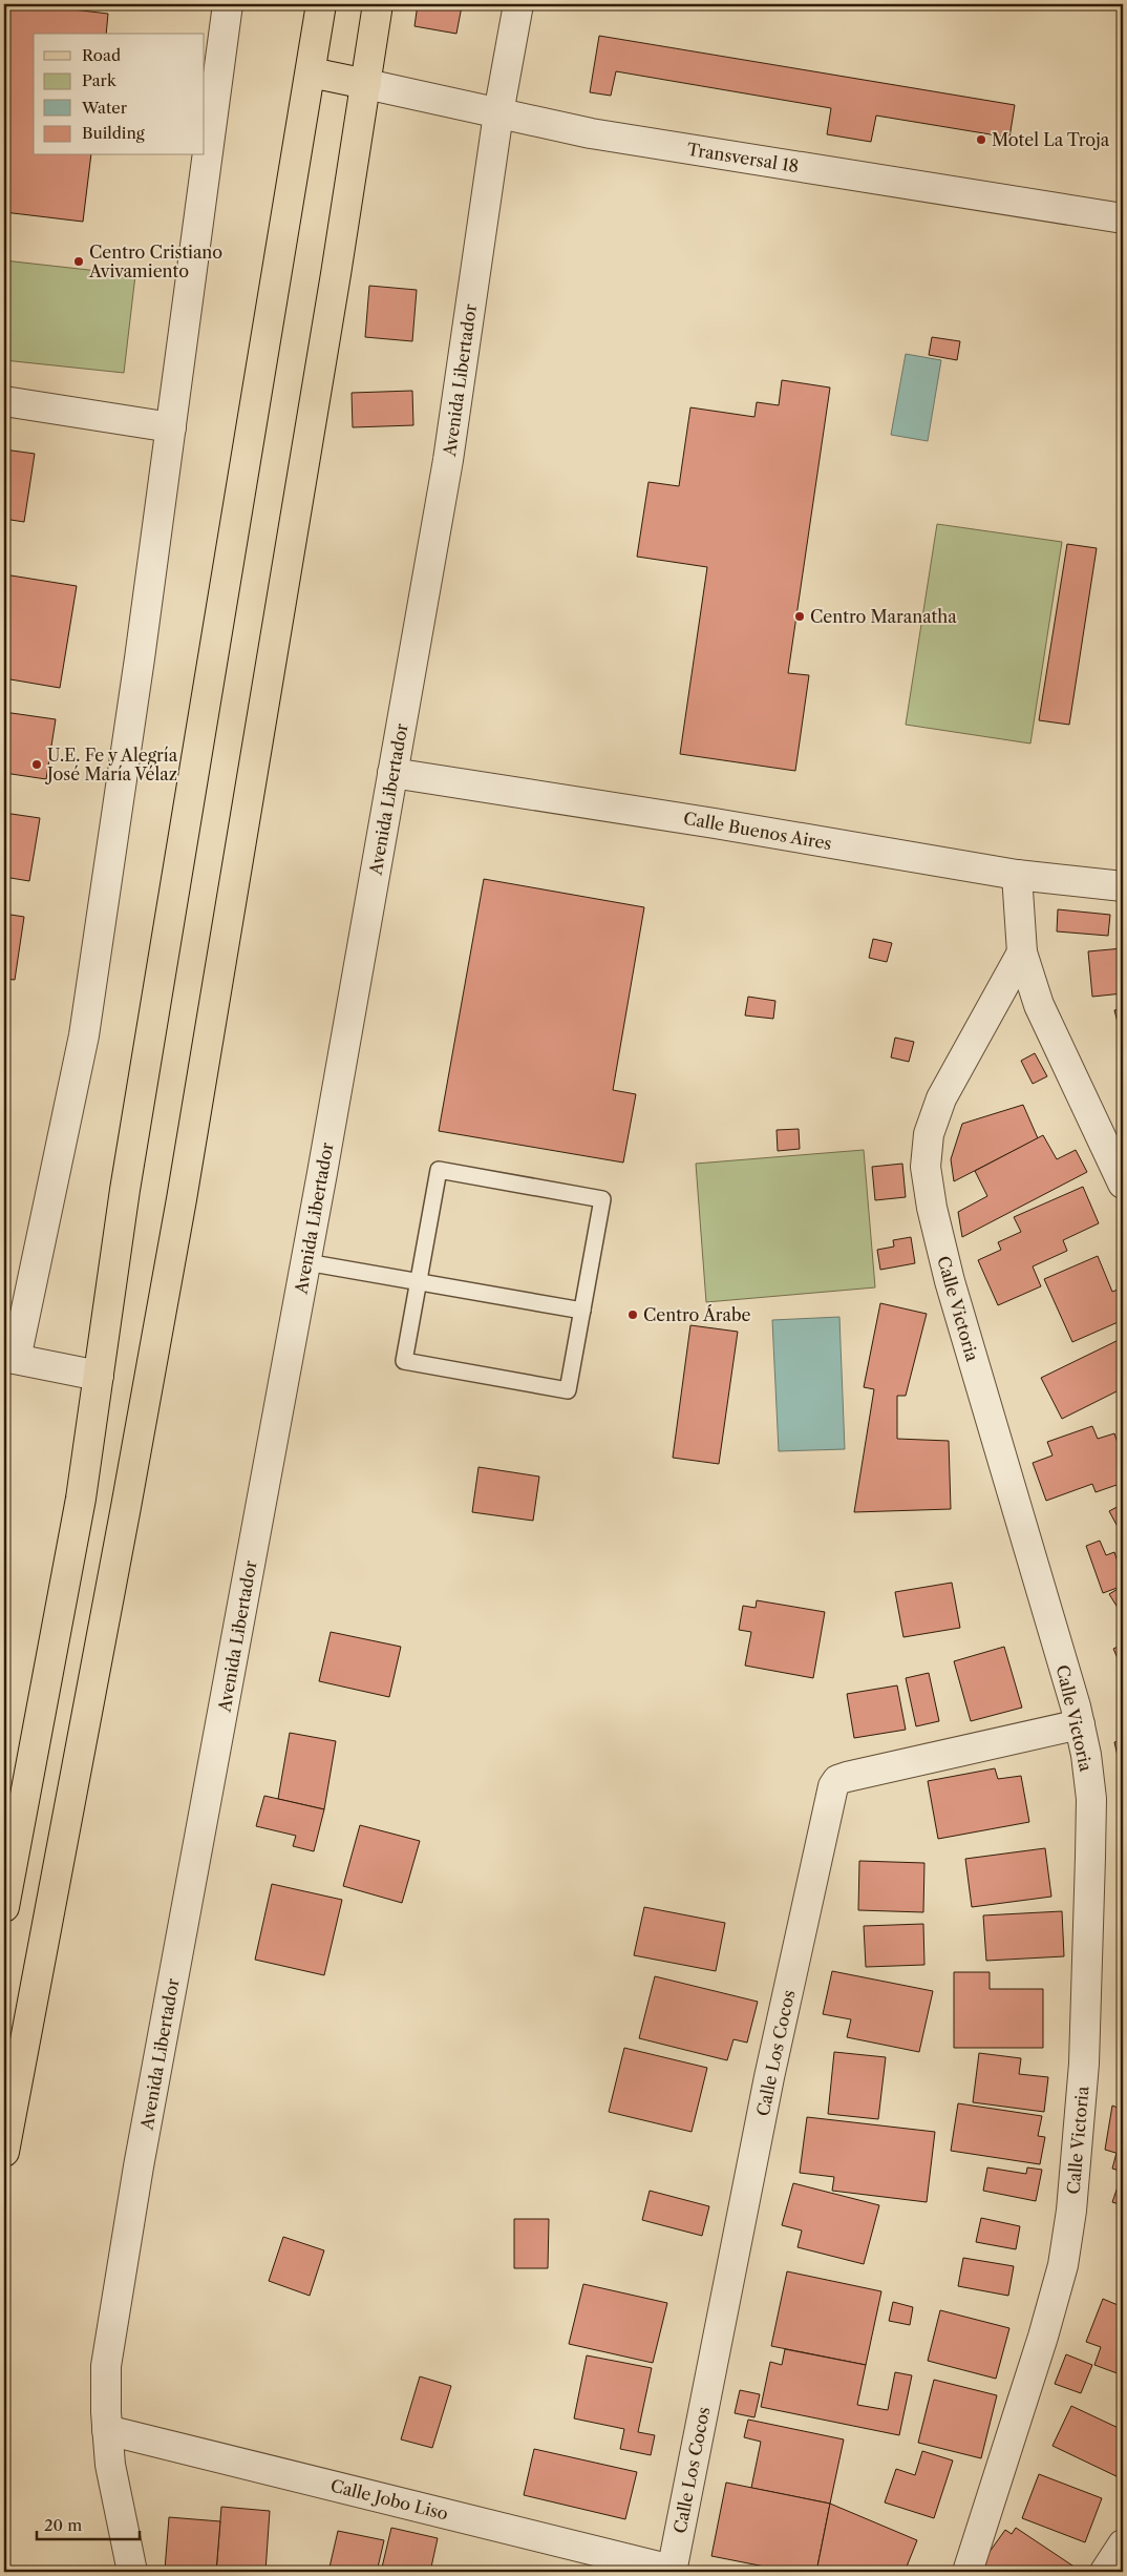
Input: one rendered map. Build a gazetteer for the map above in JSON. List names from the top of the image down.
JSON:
{
  "streets": {
    "street": [
      "Transversal 18",
      "Avenida Libertador",
      "Calle Buenos Aires",
      "Calle Victoria",
      "Calle Los Cocos",
      "Calle Jobo Liso"
    ]
  },
  "crossings": [
    ["Transversal 18", "Avenida Libertador"],
    ["Avenida Libertador", "Calle Buenos Aires"],
    ["Avenida Libertador", "Calle Jobo Liso"],
    ["Calle Victoria", "Calle Los Cocos"],
    ["Calle Los Cocos", "Calle Jobo Liso"]
  ],
  "places": [
    "Motel La Troja",
    "Centro Cristiano Avivamiento",
    "Centro Maranatha",
    "U.E. Fe y Alegría José María Vélaz",
    "Centro Árabe"
  ],
  "legend": [
    "Road",
    "Park",
    "Water",
    "Building"
  ],
  "scale_bar": "20 m"
}
